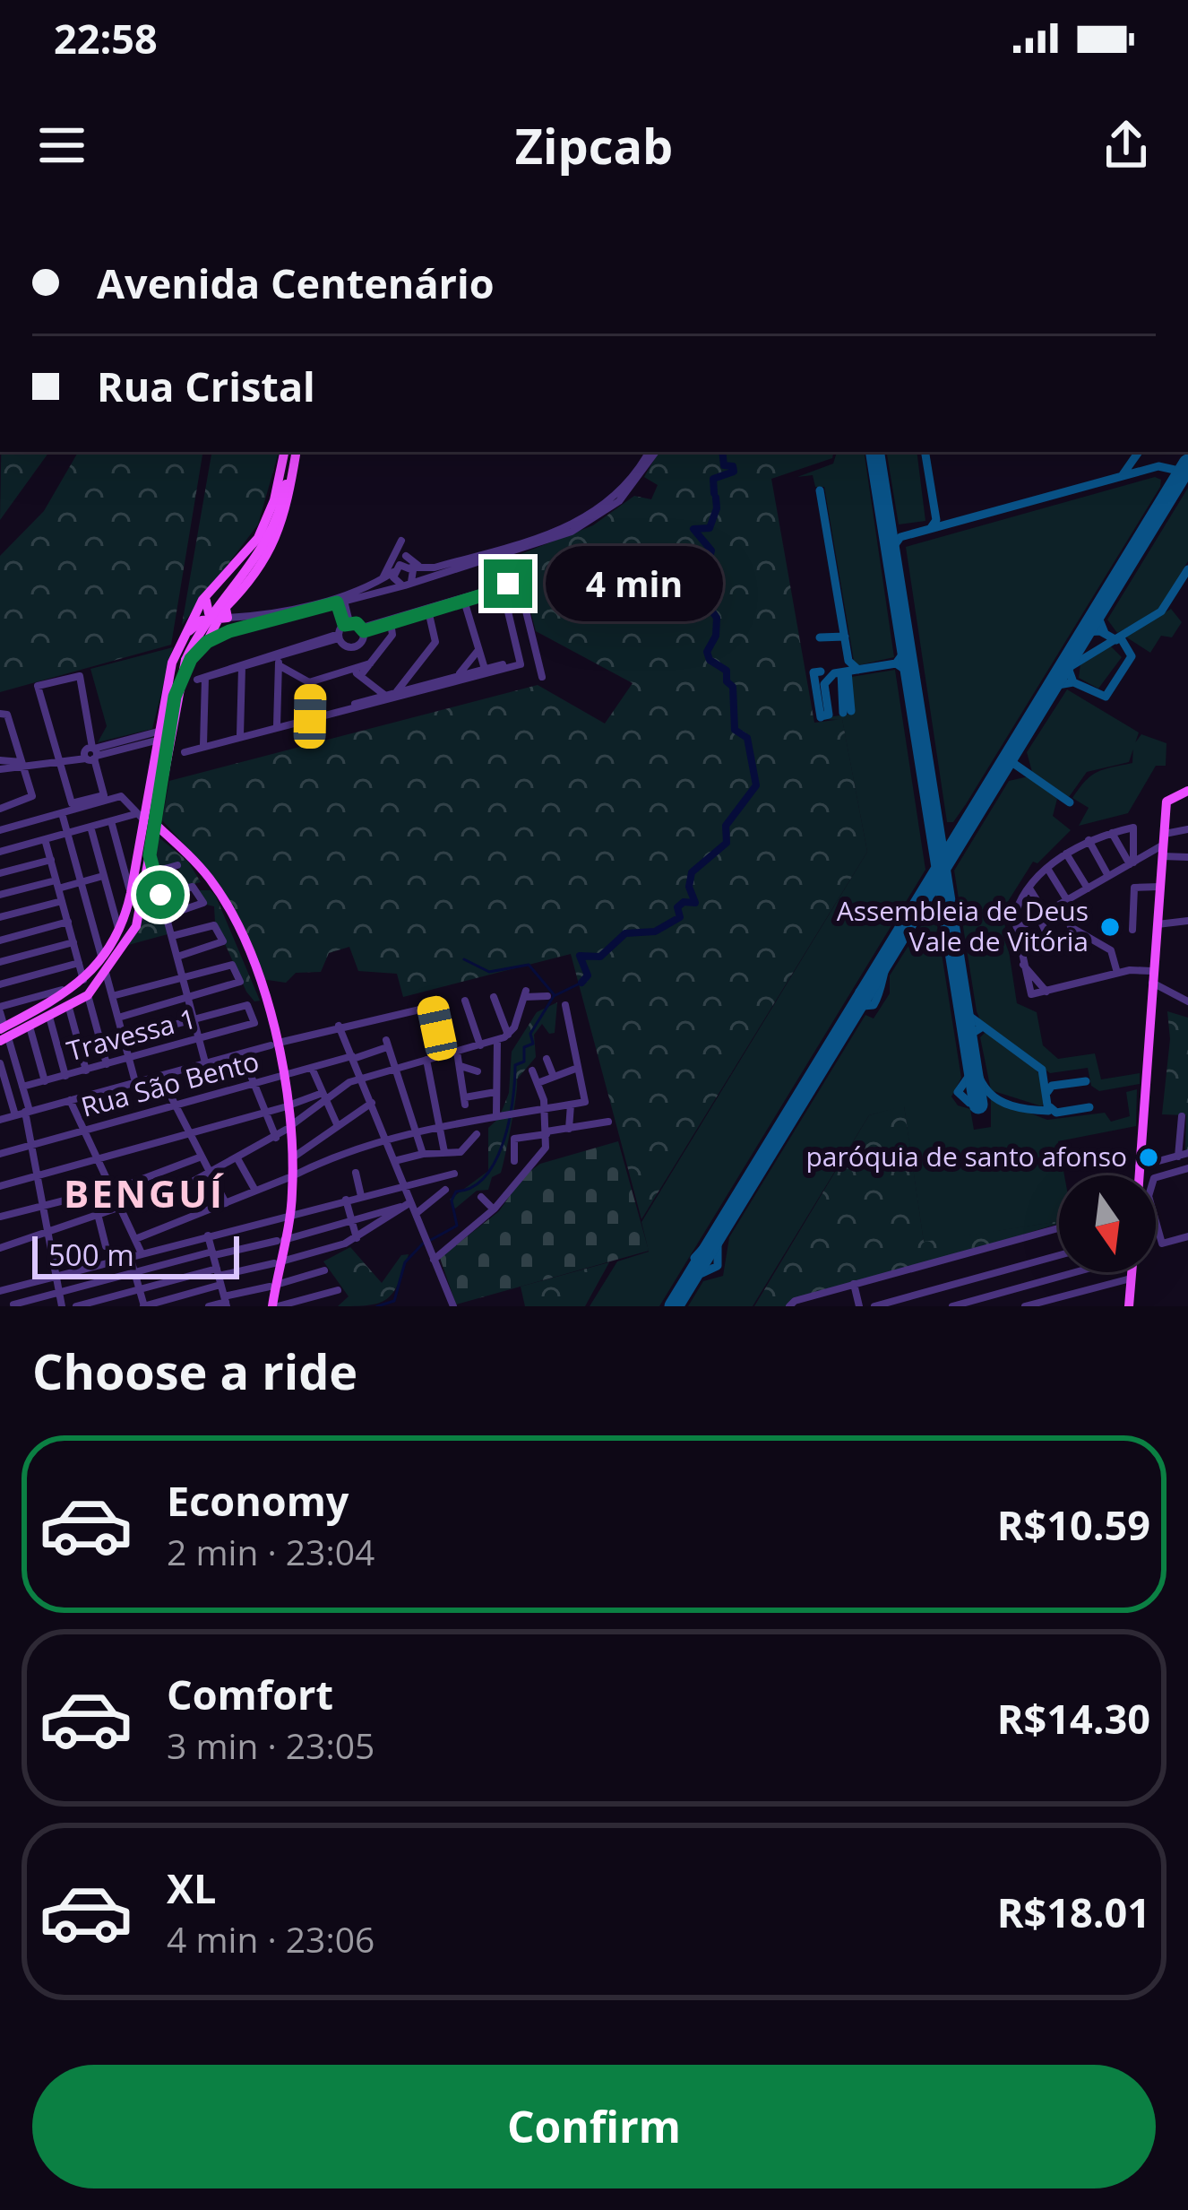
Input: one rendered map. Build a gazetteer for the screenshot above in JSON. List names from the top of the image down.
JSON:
{
  "streets": {
    "street": ["Travessa 1", "Rua São Bento"]
  },
  "districts": ["BENGUÍ"],
  "places": ["Assembleia de Deus Vale de Vitória", "paróquia de santo afonso"],
  "scale_bar": "500 m",
  "north": "bottom",
  "page": {
    "status": "22:58",
    "header": "Zipcab",
    "banner": ["Avenida Centenário", "Rua Cristal"],
    "bubble": "4 min",
    "scale": "500 m",
    "heading": "Choose a ride",
    "list": [
      {
        "name": "Economy",
        "note": "2 min · 23:04",
        "value": "R$10.59"
      },
      {
        "name": "Comfort",
        "note": "3 min · 23:05",
        "value": "R$14.30"
      },
      {
        "name": "XL",
        "note": "4 min · 23:06",
        "value": "R$18.01"
      }
    ],
    "buttons": "Confirm"
  }
}
